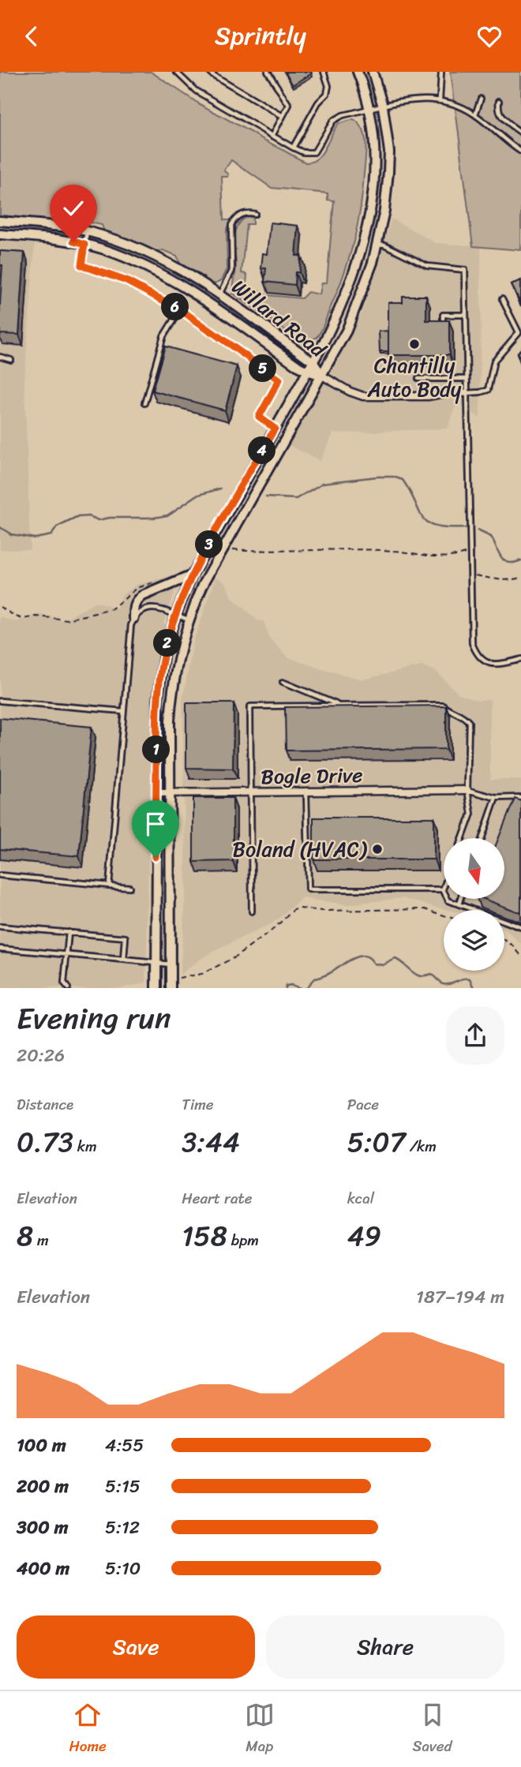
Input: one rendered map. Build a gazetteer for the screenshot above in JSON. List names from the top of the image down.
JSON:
{
  "streets": {
    "main road": ["Willard Road"],
    "street": ["Bogle Drive"]
  },
  "places": ["Chantilly Auto Body", "Boland (HVAC)"],
  "north": "bottom",
  "page": {
    "header": "Sprintly",
    "pins": [
      "6",
      "5",
      "4",
      "3",
      "2",
      "1"
    ],
    "heading": ["Evening run", "20:26"],
    "stats": [
      ["Distance", "0.73 km"],
      ["Time", "3:44"],
      ["Pace", "5:07 /km"],
      ["Elevation", "8 m"],
      ["Heart rate", "158 bpm"],
      ["kcal", "49"]
    ],
    "chart": ["Elevation", "187–194 m"],
    "list": [
      {
        "name": "100 m",
        "note": "4:55"
      },
      {
        "name": "200 m",
        "note": "5:15"
      },
      {
        "name": "300 m",
        "note": "5:12"
      },
      {
        "name": "400 m",
        "note": "5:10"
      }
    ],
    "buttons": ["Save", "Share"],
    "tabs": ["Home", "Map", "Saved"]
  }
}
